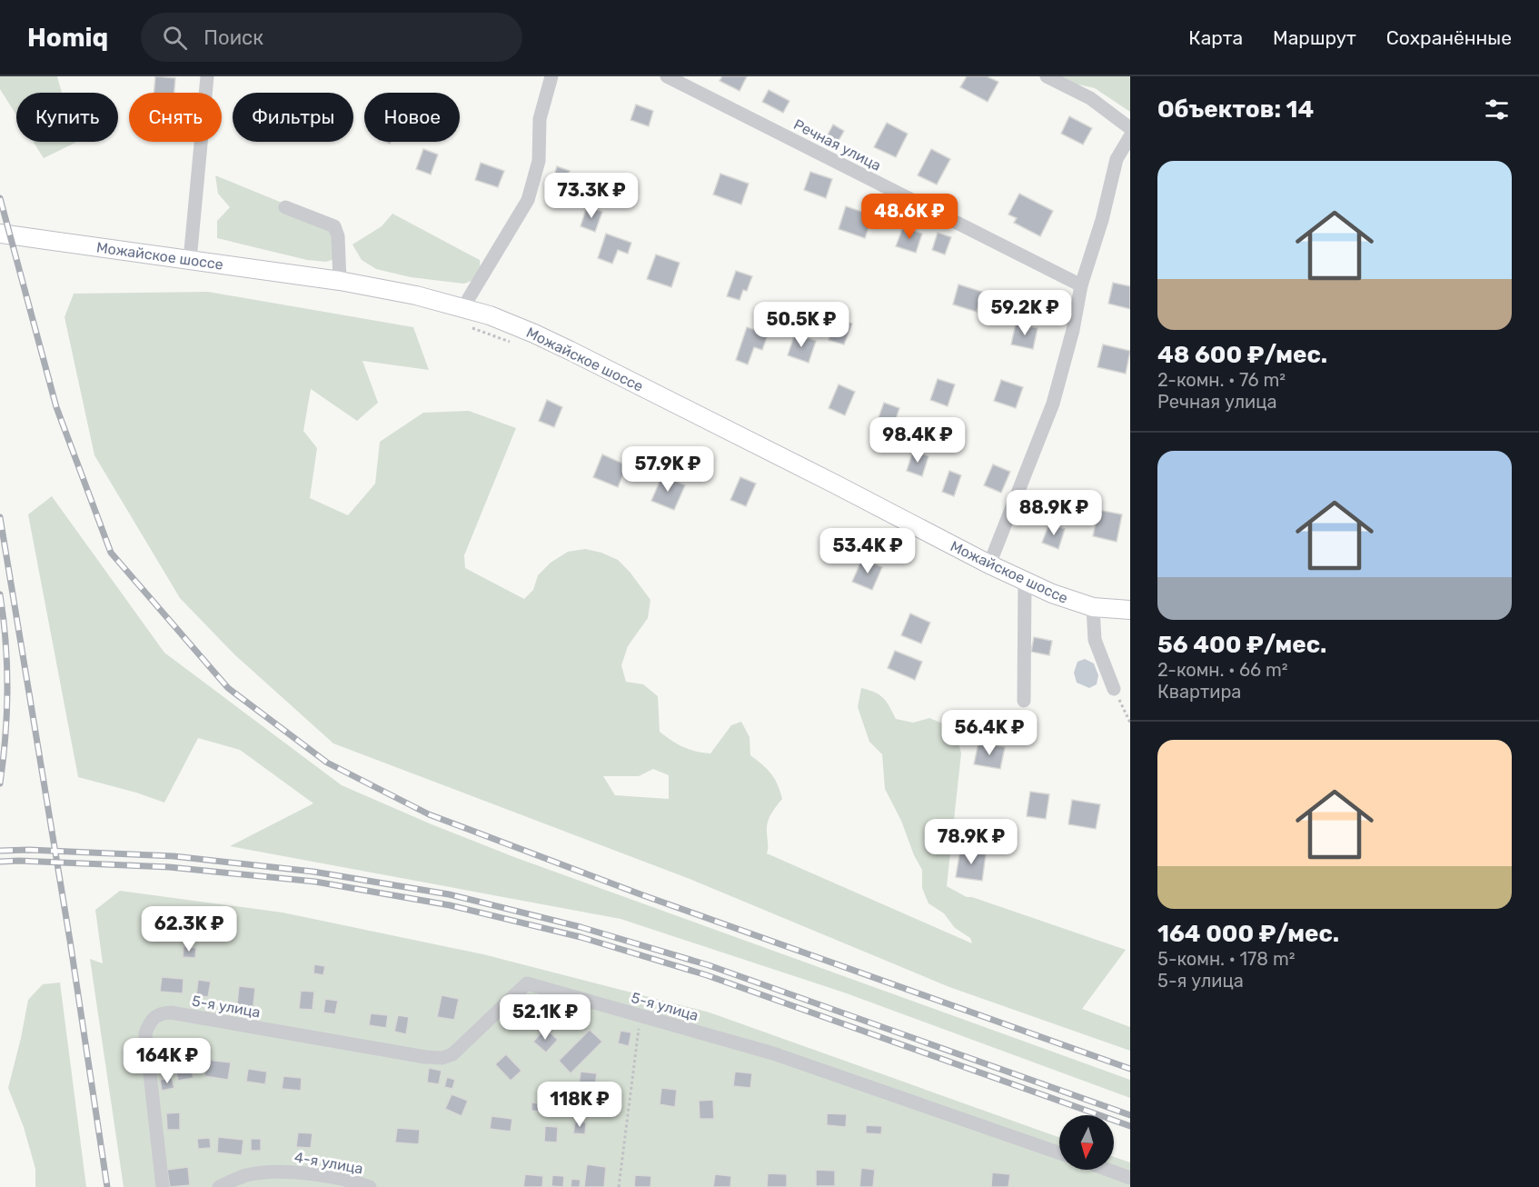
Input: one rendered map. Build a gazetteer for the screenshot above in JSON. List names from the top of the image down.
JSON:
{
  "streets": {
    "main road": ["Можайское шоссе"],
    "street": ["Речная улица", "5-я улица", "4-я улица"]
  },
  "north": "bottom",
  "page": {
    "header": "Homiq",
    "search": "Поиск",
    "nav": ["Карта", "Маршрут", "Сохранённые"],
    "heading": "Объектов: 14",
    "chip": [
      "Купить",
      "Снять",
      "Фильтры",
      "Новое"
    ],
    "list": [
      {
        "name": "48 600 ₽/мес.",
        "note": "2-комн. · 76 m² · Речная улица"
      },
      {
        "name": "56 400 ₽/мес.",
        "note": "2-комн. · 66 m² · Квартира"
      },
      {
        "name": "164 000 ₽/мес.",
        "note": "5-комн. · 178 m² · 5-я улица"
      }
    ],
    "price": [
      "73.3K ₽",
      "48.6K ₽",
      "59.2K ₽",
      "50.5K ₽",
      "98.4K ₽",
      "57.9K ₽",
      "88.9K ₽",
      "53.4K ₽",
      "56.4K ₽",
      "78.9K ₽",
      "62.3K ₽",
      "52.1K ₽",
      "164K ₽",
      "118K ₽"
    ]
  }
}
